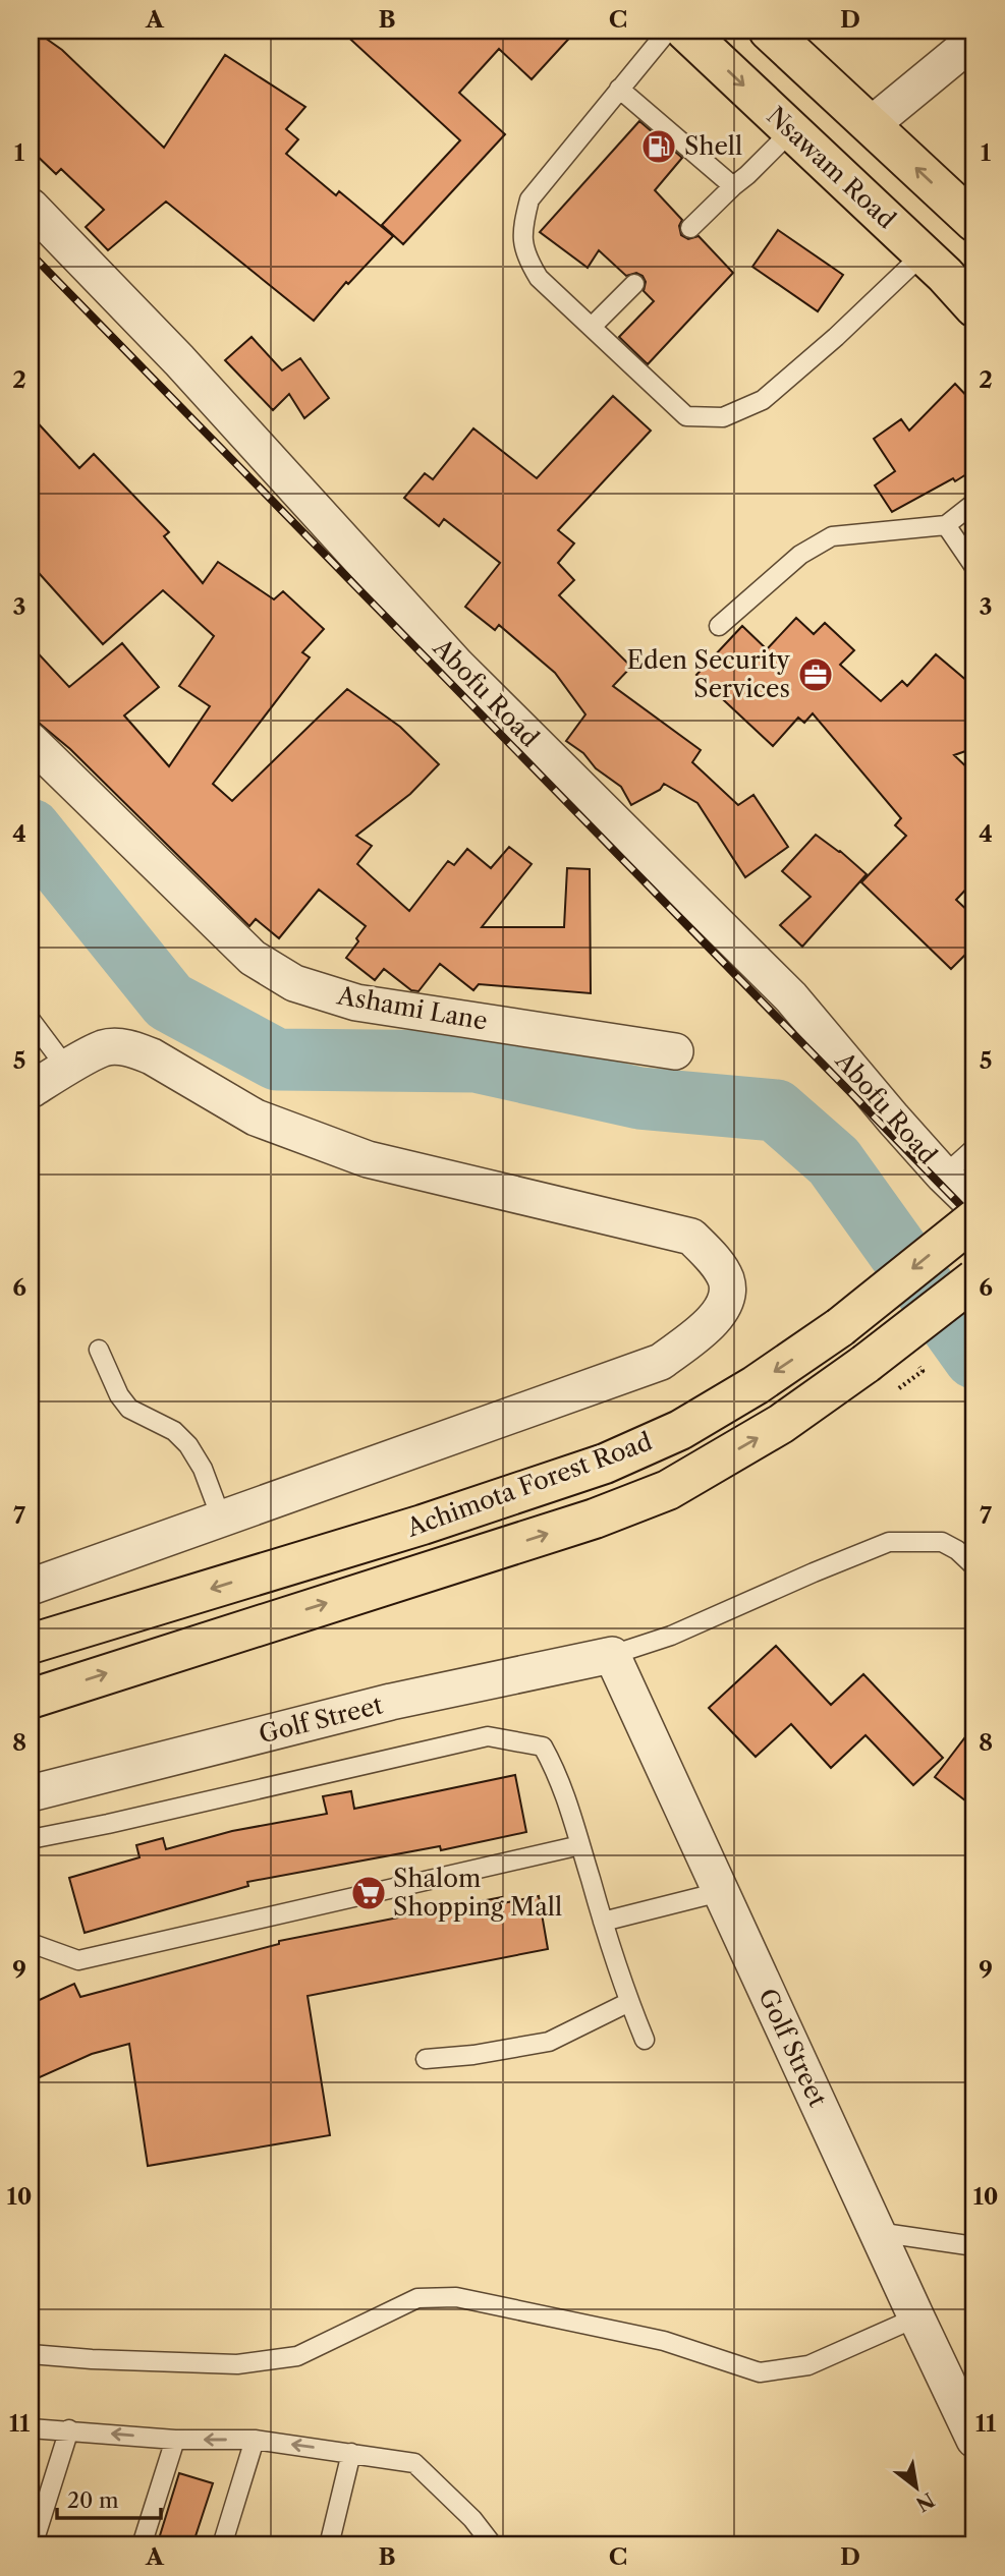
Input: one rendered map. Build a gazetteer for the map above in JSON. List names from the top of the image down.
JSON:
{
  "streets": {
    "main road": ["Nsawam Road", "Achimota Forest Road"],
    "street": ["Abofu Road", "Ashami Lane", "Golf Street"]
  },
  "places": {
    "fuel station": ["Shell"],
    "office": ["Eden Security Services"],
    "supermarket": ["Shalom Shopping Mall"]
  },
  "scale_bar": "20 m",
  "north": "bottom right",
  "grid": {
    "columns": [
      "A",
      "B",
      "C",
      "D"
    ],
    "rows": [
      "1",
      "2",
      "3",
      "4",
      "5",
      "6",
      "7",
      "8",
      "9",
      "10",
      "11"
    ]
  }
}
